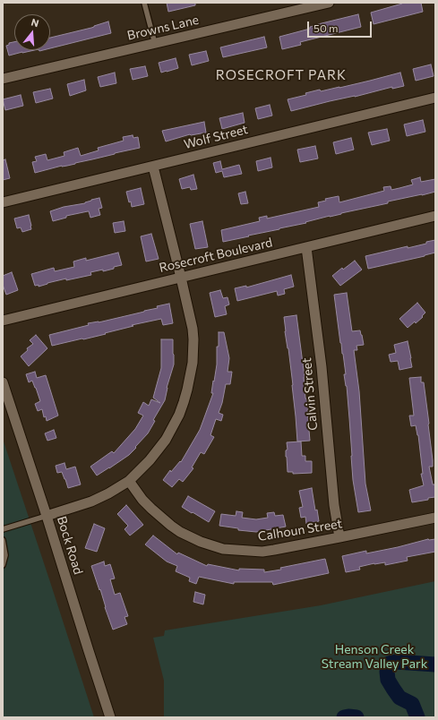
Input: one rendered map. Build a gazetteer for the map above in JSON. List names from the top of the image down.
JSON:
{
  "streets": {
    "street": [
      "Browns Lane",
      "Wolf Street",
      "Rosecroft Boulevard",
      "Calvin Street",
      "Calhoun Street",
      "Bock Road"
    ]
  },
  "crossings": [
    ["Rosecroft Boulevard", "Calvin Street"],
    ["Calvin Street", "Calhoun Street"]
  ],
  "districts": ["ROSECROFT PARK"],
  "parks": ["Henson Creek Stream Valley Park"],
  "scale_bar": "50 m",
  "north": "top"
}
